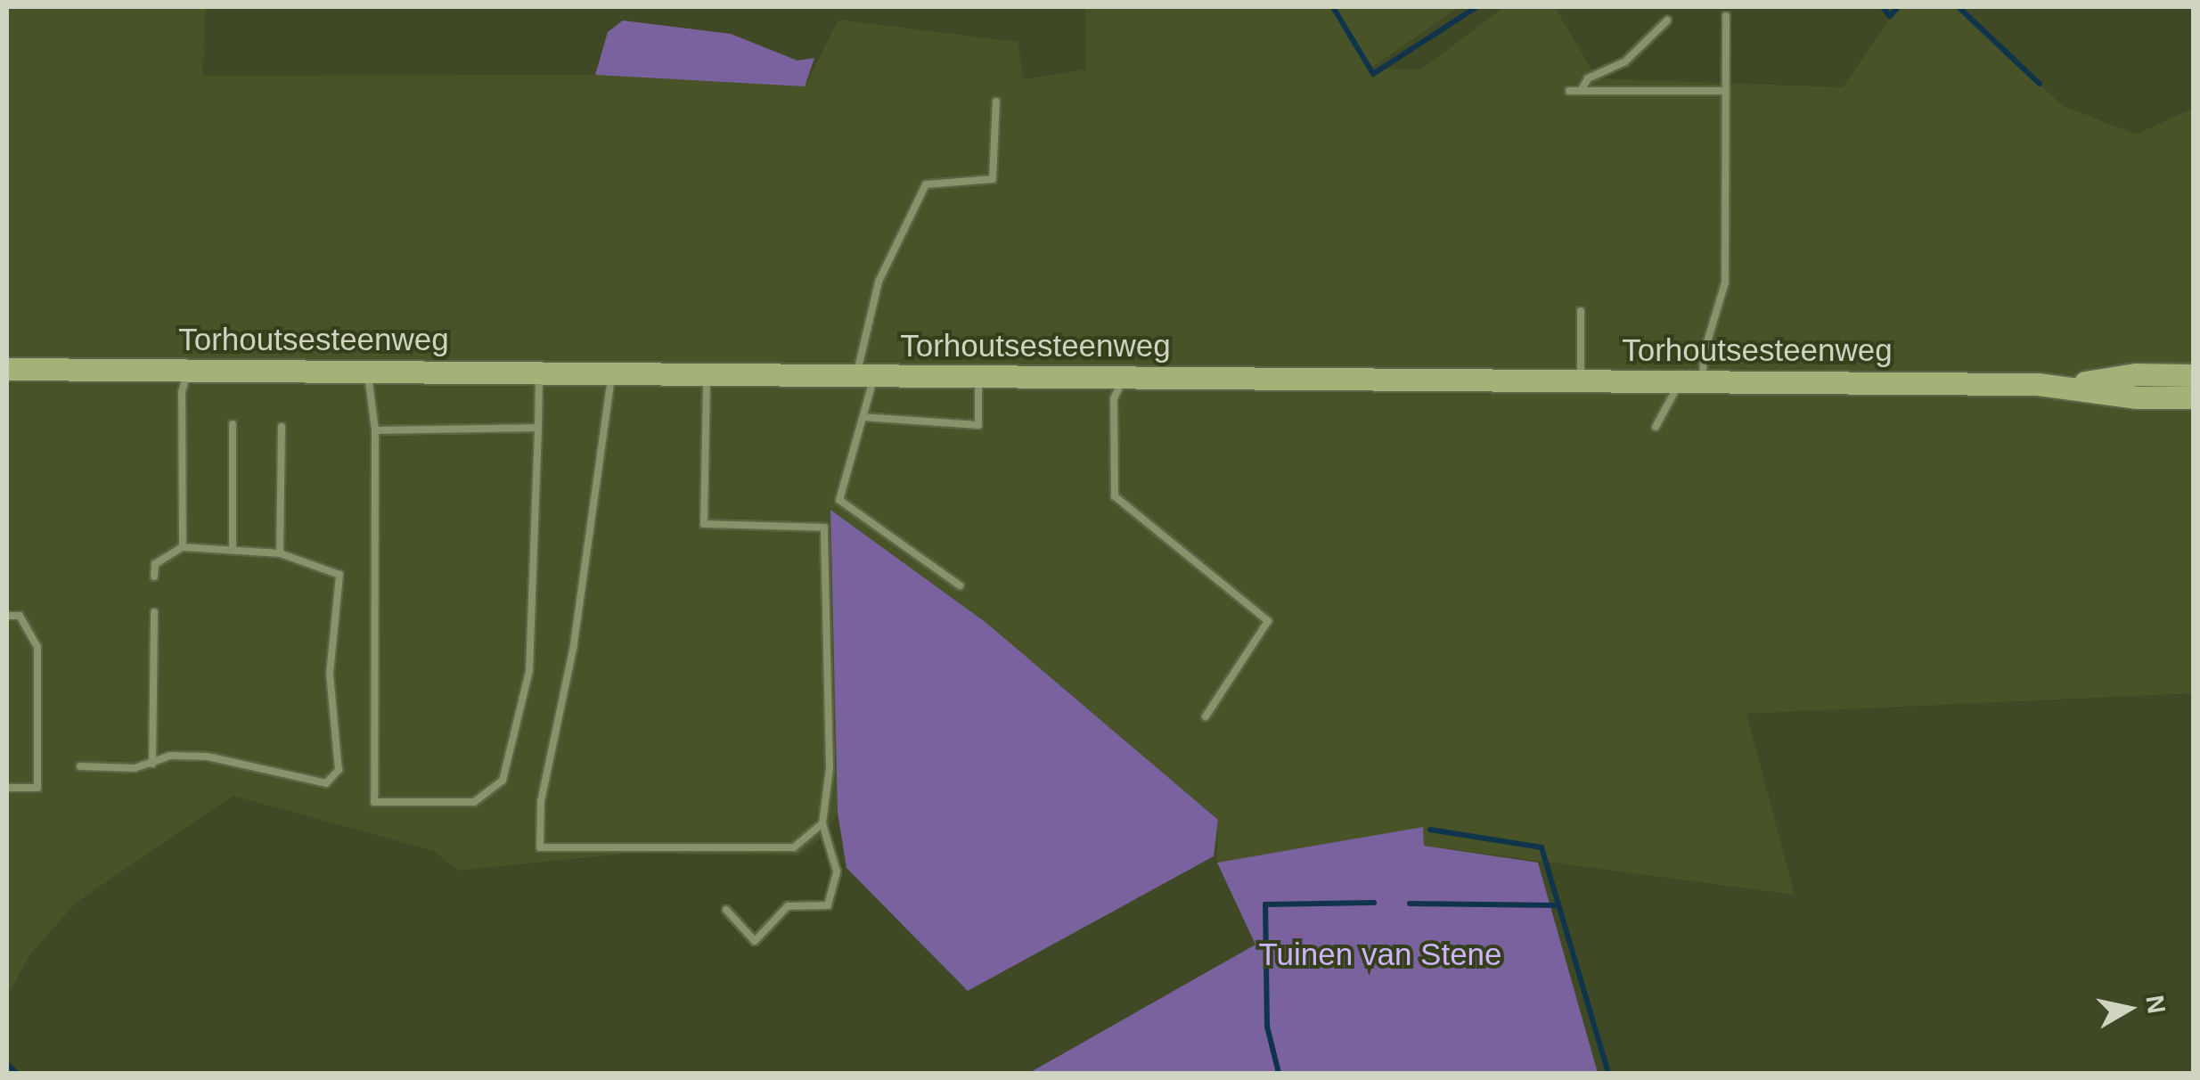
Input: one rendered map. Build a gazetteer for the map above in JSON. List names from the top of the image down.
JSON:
{
  "streets": {
    "main road": ["Torhoutsesteenweg"]
  },
  "parks": ["Tuinen van Stene"],
  "north": "right"
}
